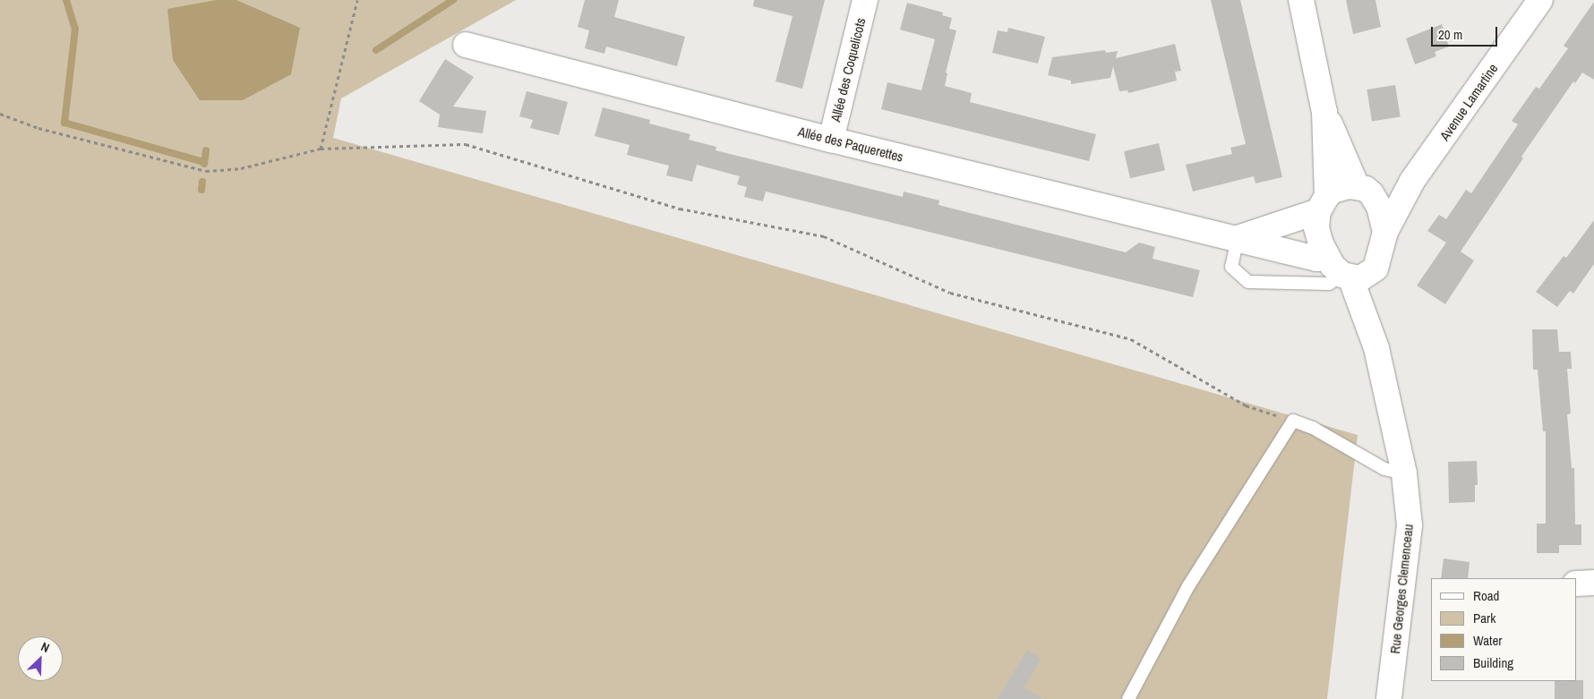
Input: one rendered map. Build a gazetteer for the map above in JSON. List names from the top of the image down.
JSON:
{
  "streets": {
    "street": [
      "Allée des Coquelicots",
      "Avenue Lamartine",
      "Allée des Paquerettes",
      "Rue Georges Clemenceau"
    ]
  },
  "crossings": [
    ["Allée des Coquelicots", "Allée des Paquerettes"],
    ["Avenue Lamartine", "Allée des Paquerettes"],
    ["Avenue Lamartine", "Rue Georges Clemenceau"],
    ["Allée des Paquerettes", "Rue Georges Clemenceau"]
  ],
  "legend": [
    "Road",
    "Park",
    "Water",
    "Building"
  ],
  "scale_bar": "20 m",
  "north": "top right"
}
